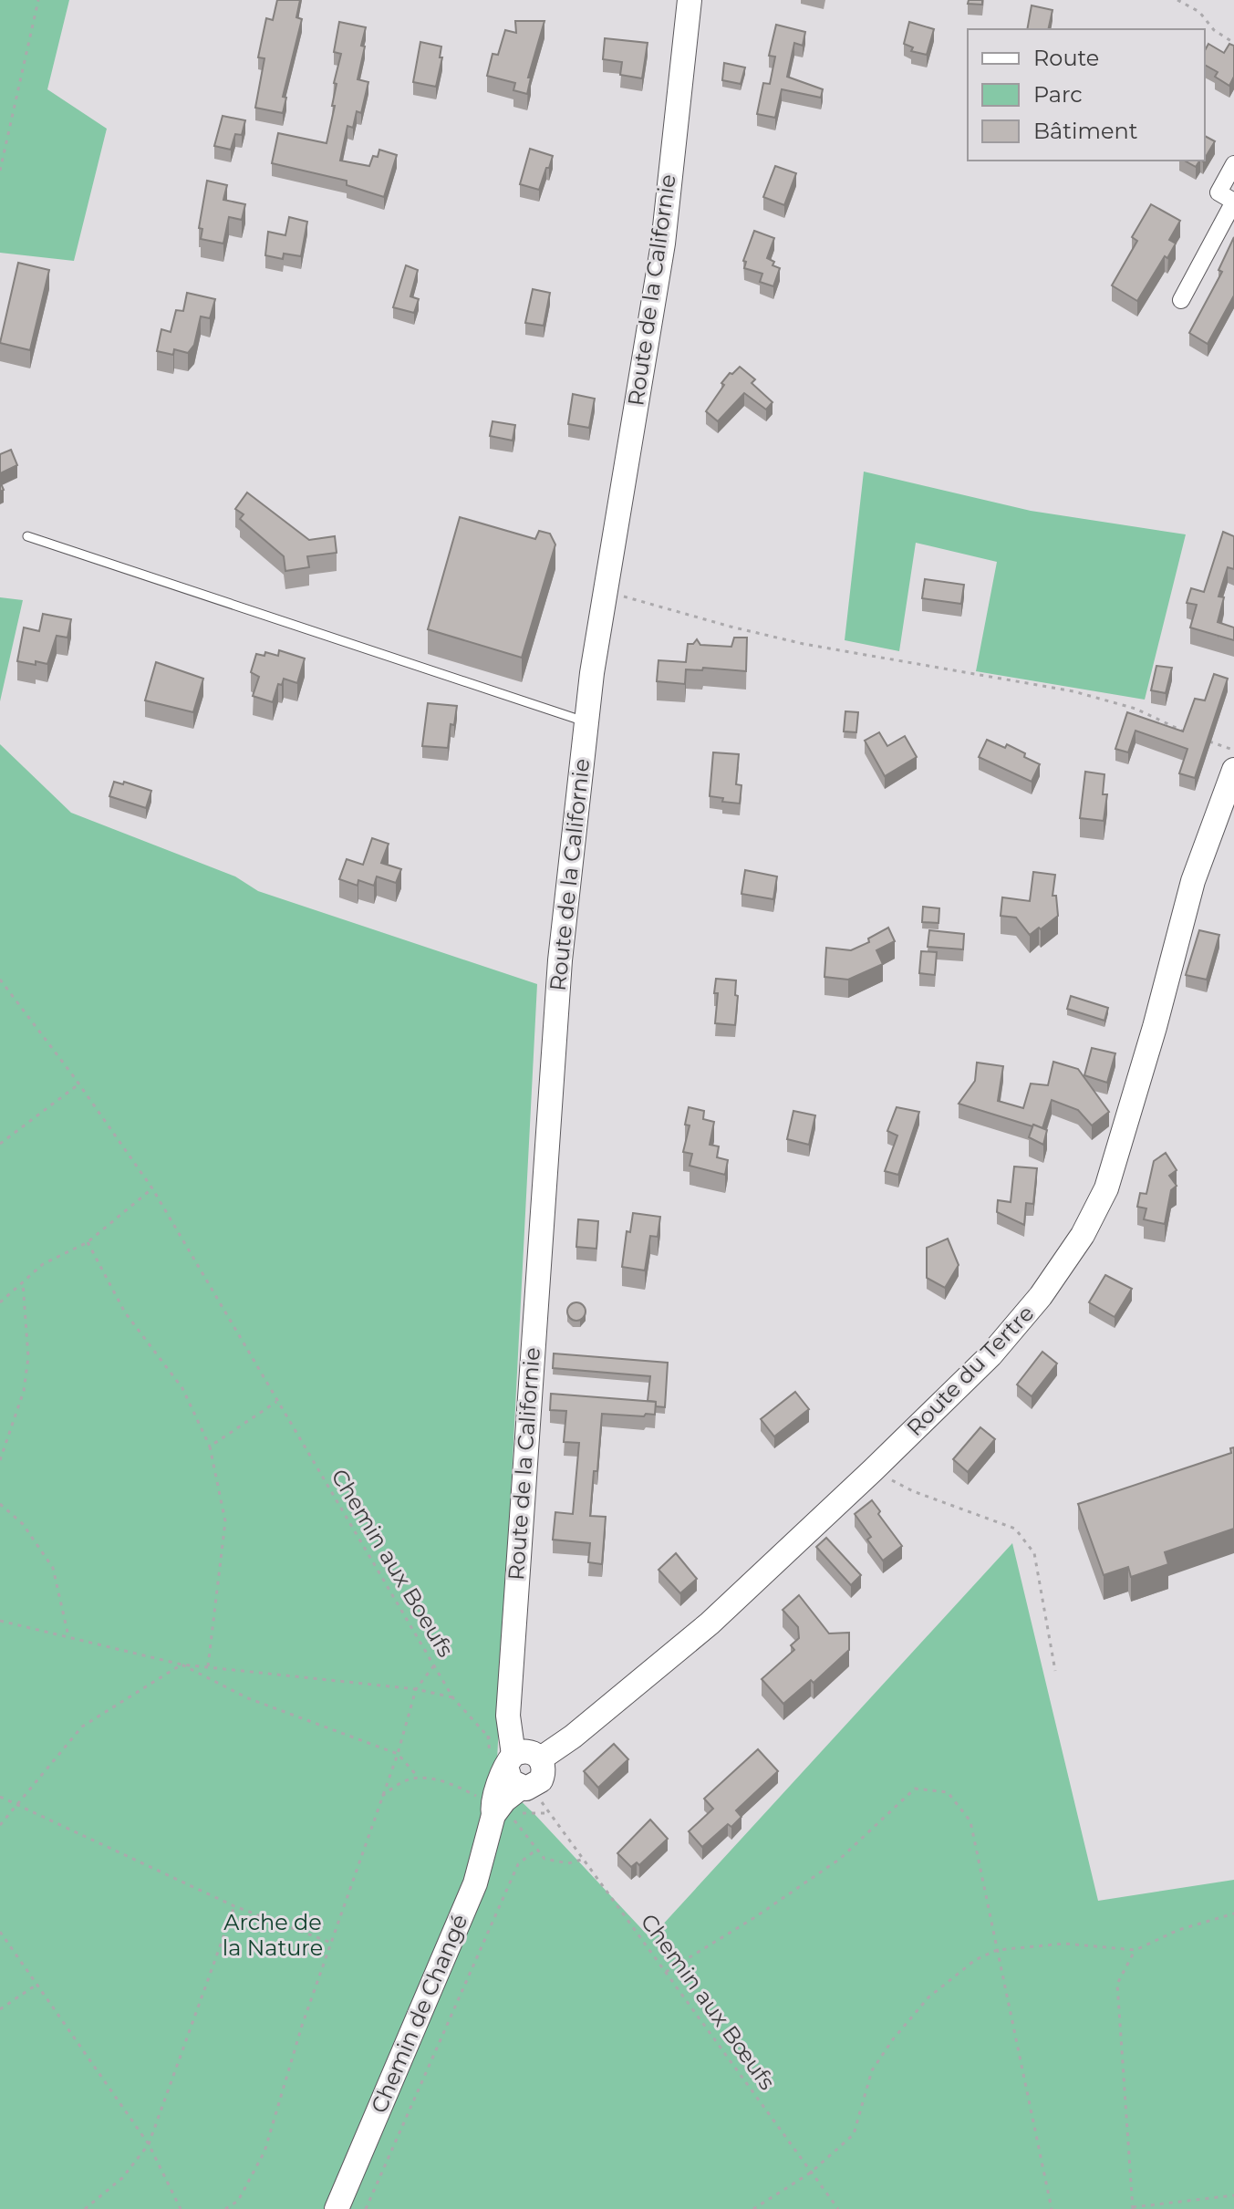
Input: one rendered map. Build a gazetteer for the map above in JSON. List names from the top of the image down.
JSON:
{
  "streets": {
    "street": ["Route de la Californie", "Route du Tertre", "Chemin de Changé"],
    "path": ["Chemin aux Boeufs", "Chemin aux Bœufs"]
  },
  "crossings": [
    ["Route de la Californie", "Route du Tertre"],
    ["Route de la Californie", "Chemin de Changé"],
    ["Route du Tertre", "Chemin de Changé"]
  ],
  "parks": ["Arche de la Nature"],
  "legend": ["Route", "Parc", "Bâtiment"]
}
